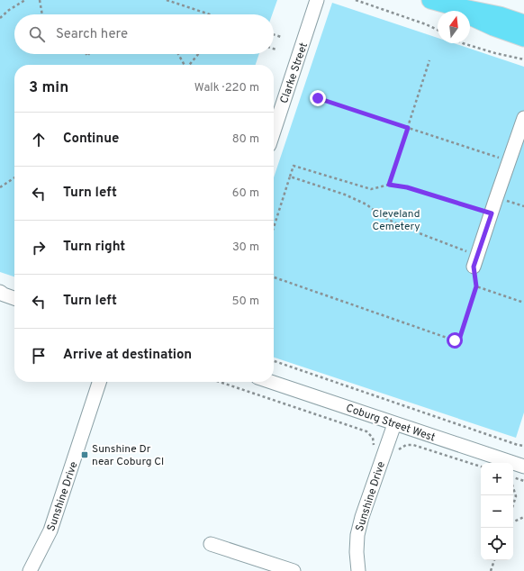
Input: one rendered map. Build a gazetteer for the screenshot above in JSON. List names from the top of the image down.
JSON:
{
  "streets": {
    "street": ["Clarke Street", "Coburg Street West", "Sunshine Drive"]
  },
  "crossings": [
    ["Coburg Street West", "Sunshine Drive"]
  ],
  "parks": ["Cleveland Cemetery"],
  "places": {
    "transit": ["Sunshine Dr near Coburg Cl"]
  },
  "north": "top",
  "page": {
    "search": "Search here",
    "heading": ["3 min", "Walk · 220 m"],
    "list": [
      ["Continue", "80 m"],
      ["Turn left", "60 m"],
      ["Turn right", "30 m"],
      ["Turn left", "50 m"],
      "Arrive at destination"
    ],
    "map_buttons": ["+", "−"]
  }
}
